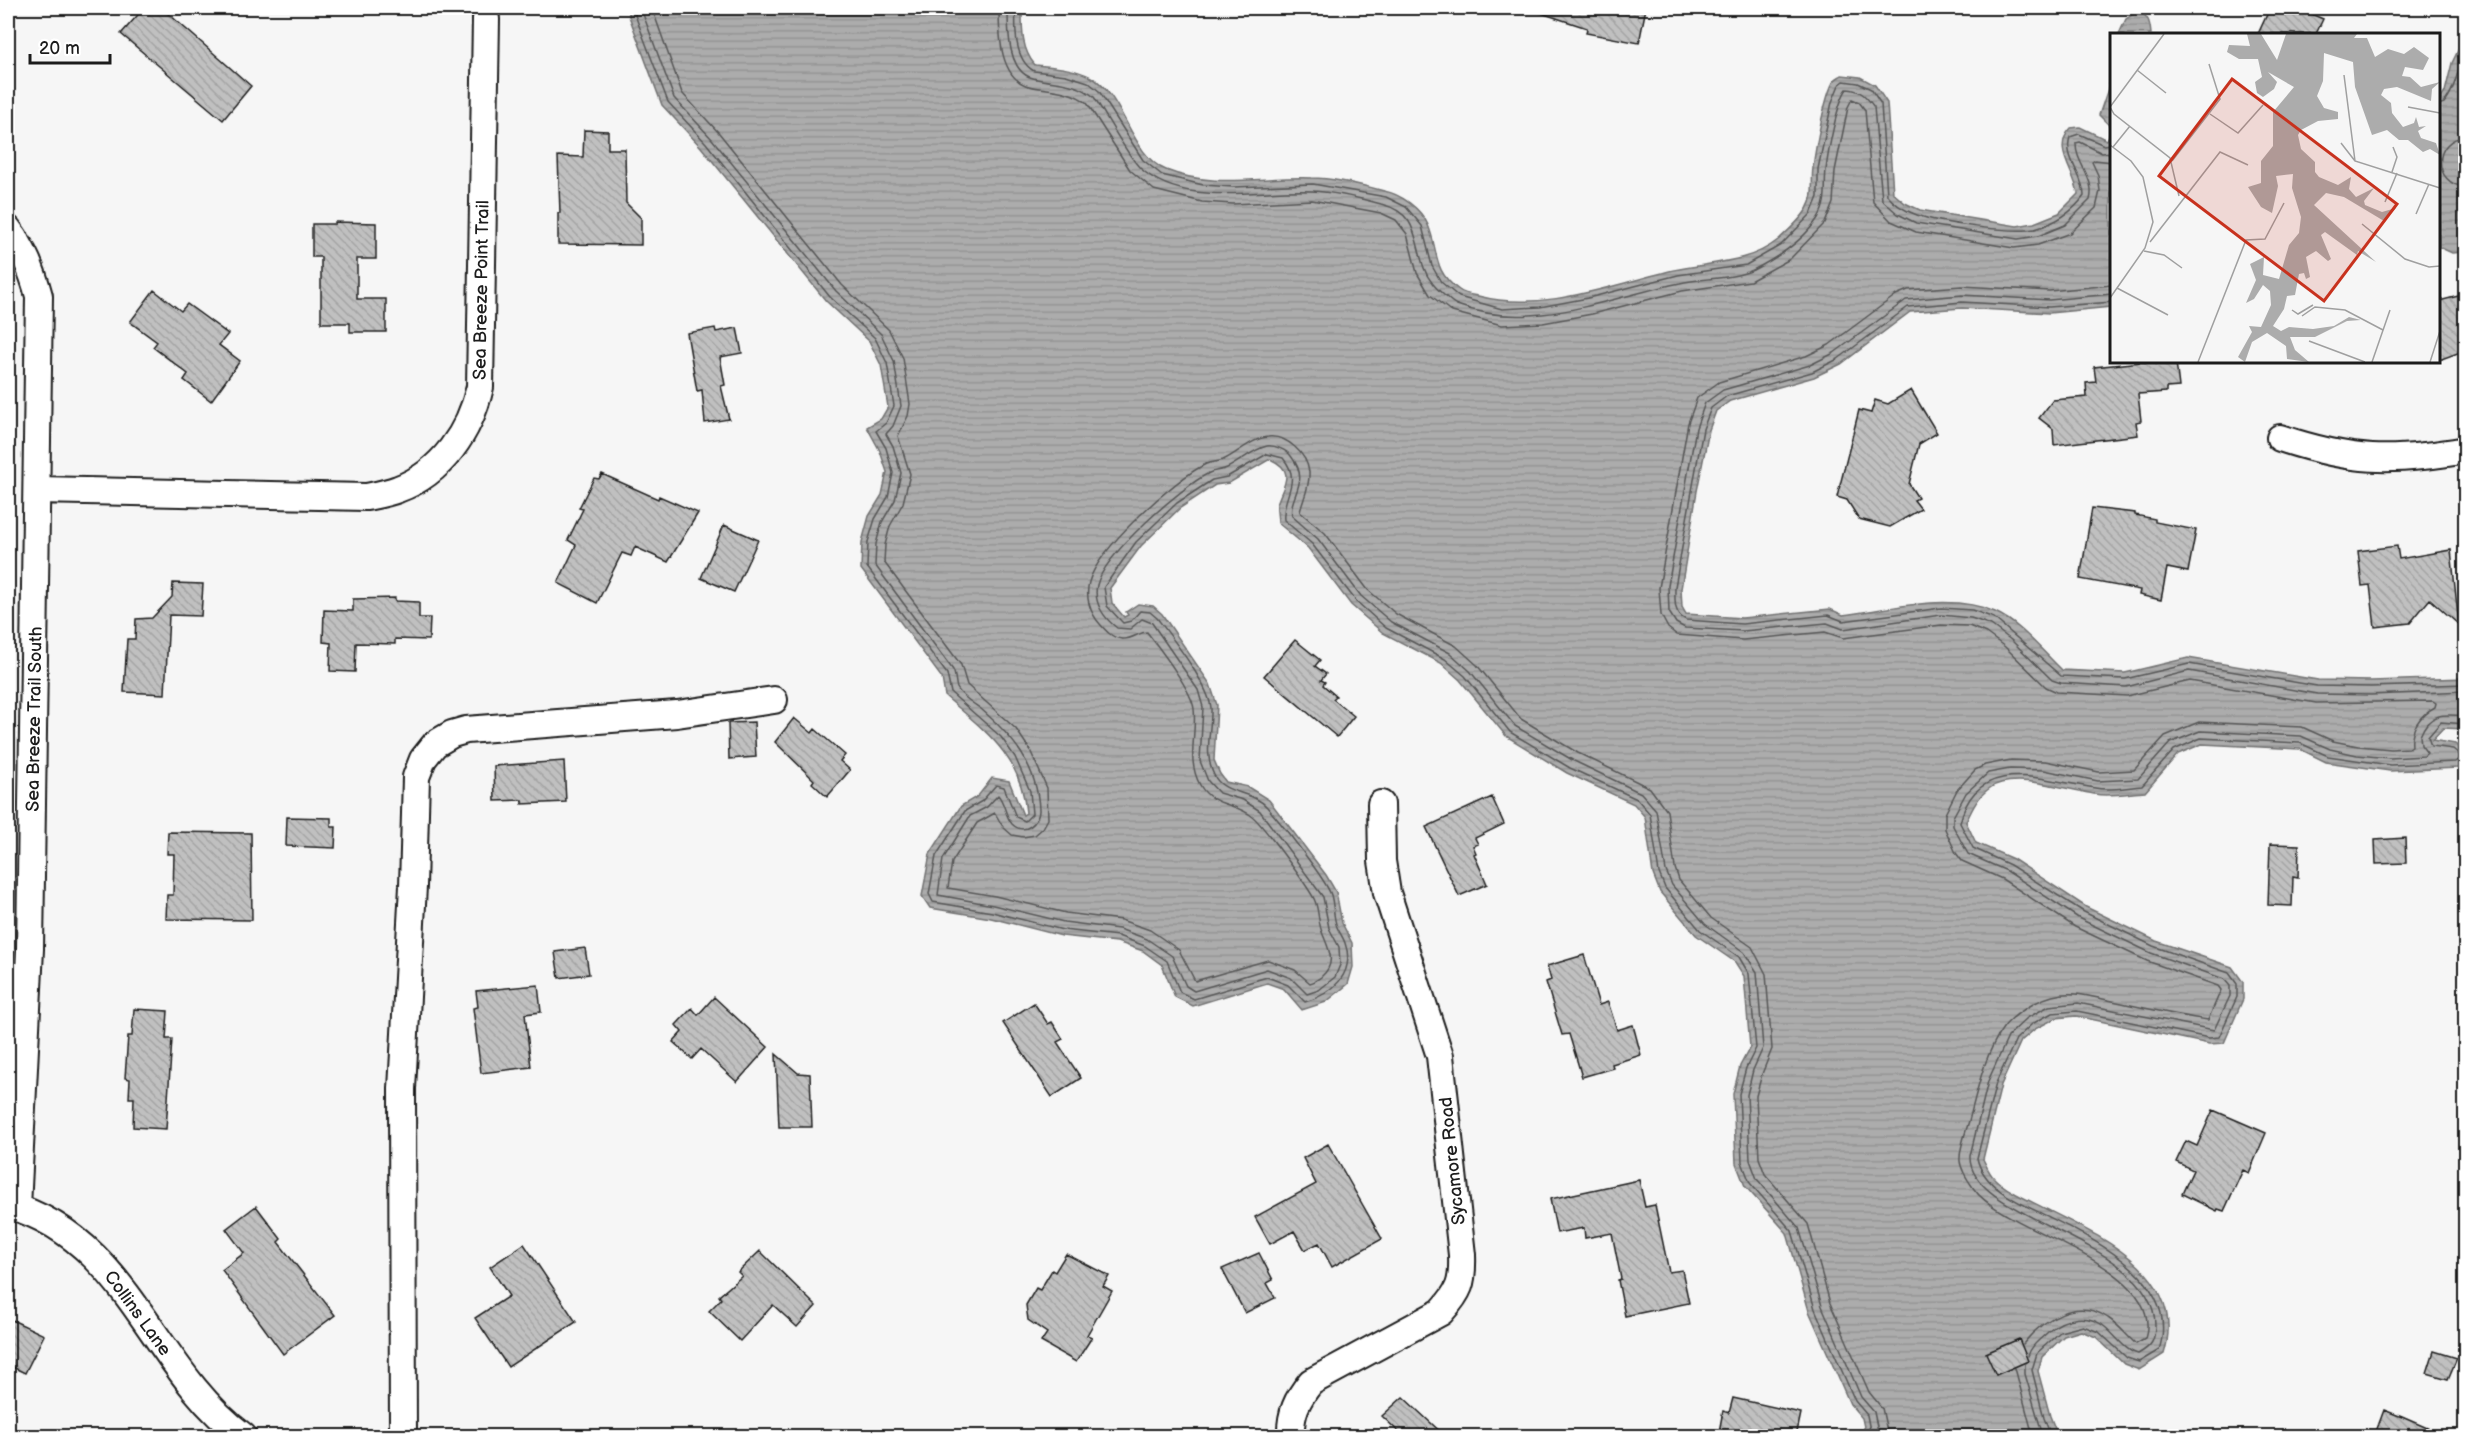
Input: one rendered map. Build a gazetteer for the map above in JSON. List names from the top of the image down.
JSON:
{
  "streets": {
    "street": [
      "Sea Breeze Point Trail",
      "Sea Breeze Trail South",
      "Sycamore Road",
      "Collins Lane"
    ]
  },
  "crossings": [
    ["Sea Breeze Point Trail", "Sea Breeze Trail South"],
    ["Sea Breeze Trail South", "Collins Lane"]
  ],
  "scale_bar": "20 m"
}
